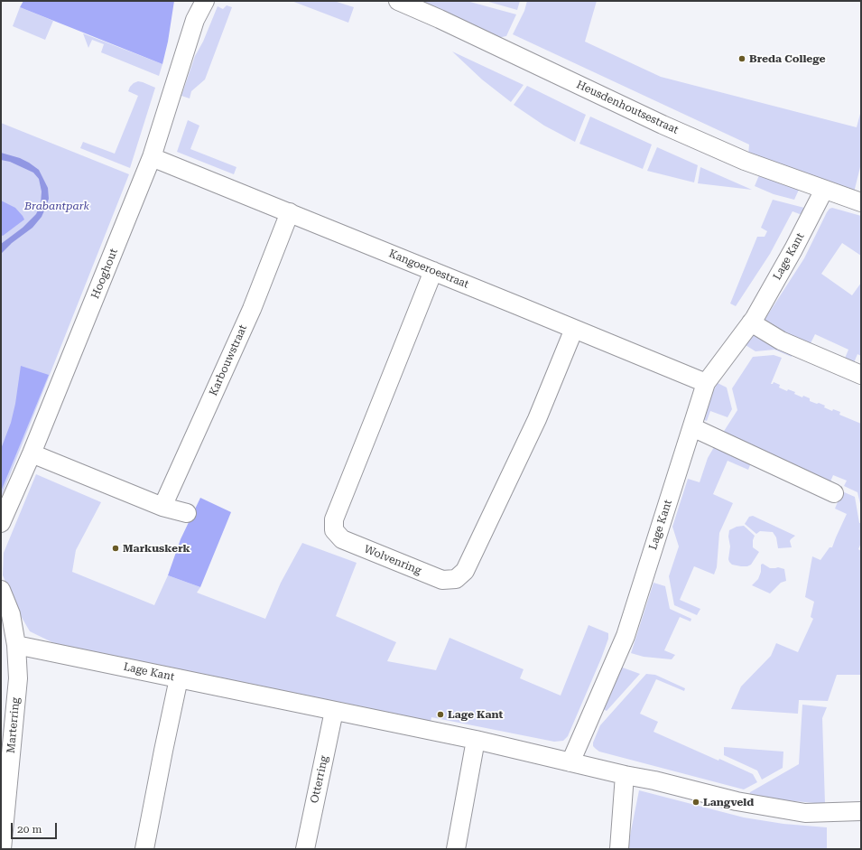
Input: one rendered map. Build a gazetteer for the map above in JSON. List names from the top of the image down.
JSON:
{
  "streets": {
    "street": [
      "Heusdenhoutsestraat",
      "Lage Kant",
      "Kangoeroestraat",
      "Hooghout",
      "Karbouwstraat",
      "Wolvenring",
      "Marterring",
      "Otterring"
    ]
  },
  "crossings": [
    ["Heusdenhoutsestraat", "Lage Kant"],
    ["Lage Kant", "Kangoeroestraat"],
    ["Lage Kant", "Marterring"],
    ["Lage Kant", "Otterring"],
    ["Kangoeroestraat", "Hooghout"],
    ["Kangoeroestraat", "Karbouwstraat"],
    ["Kangoeroestraat", "Wolvenring"]
  ],
  "parks": ["Brabantpark"],
  "places": [
    "Breda College",
    "Markuskerk",
    "Lage Kant",
    "Langveld"
  ],
  "scale_bar": "20 m"
}
